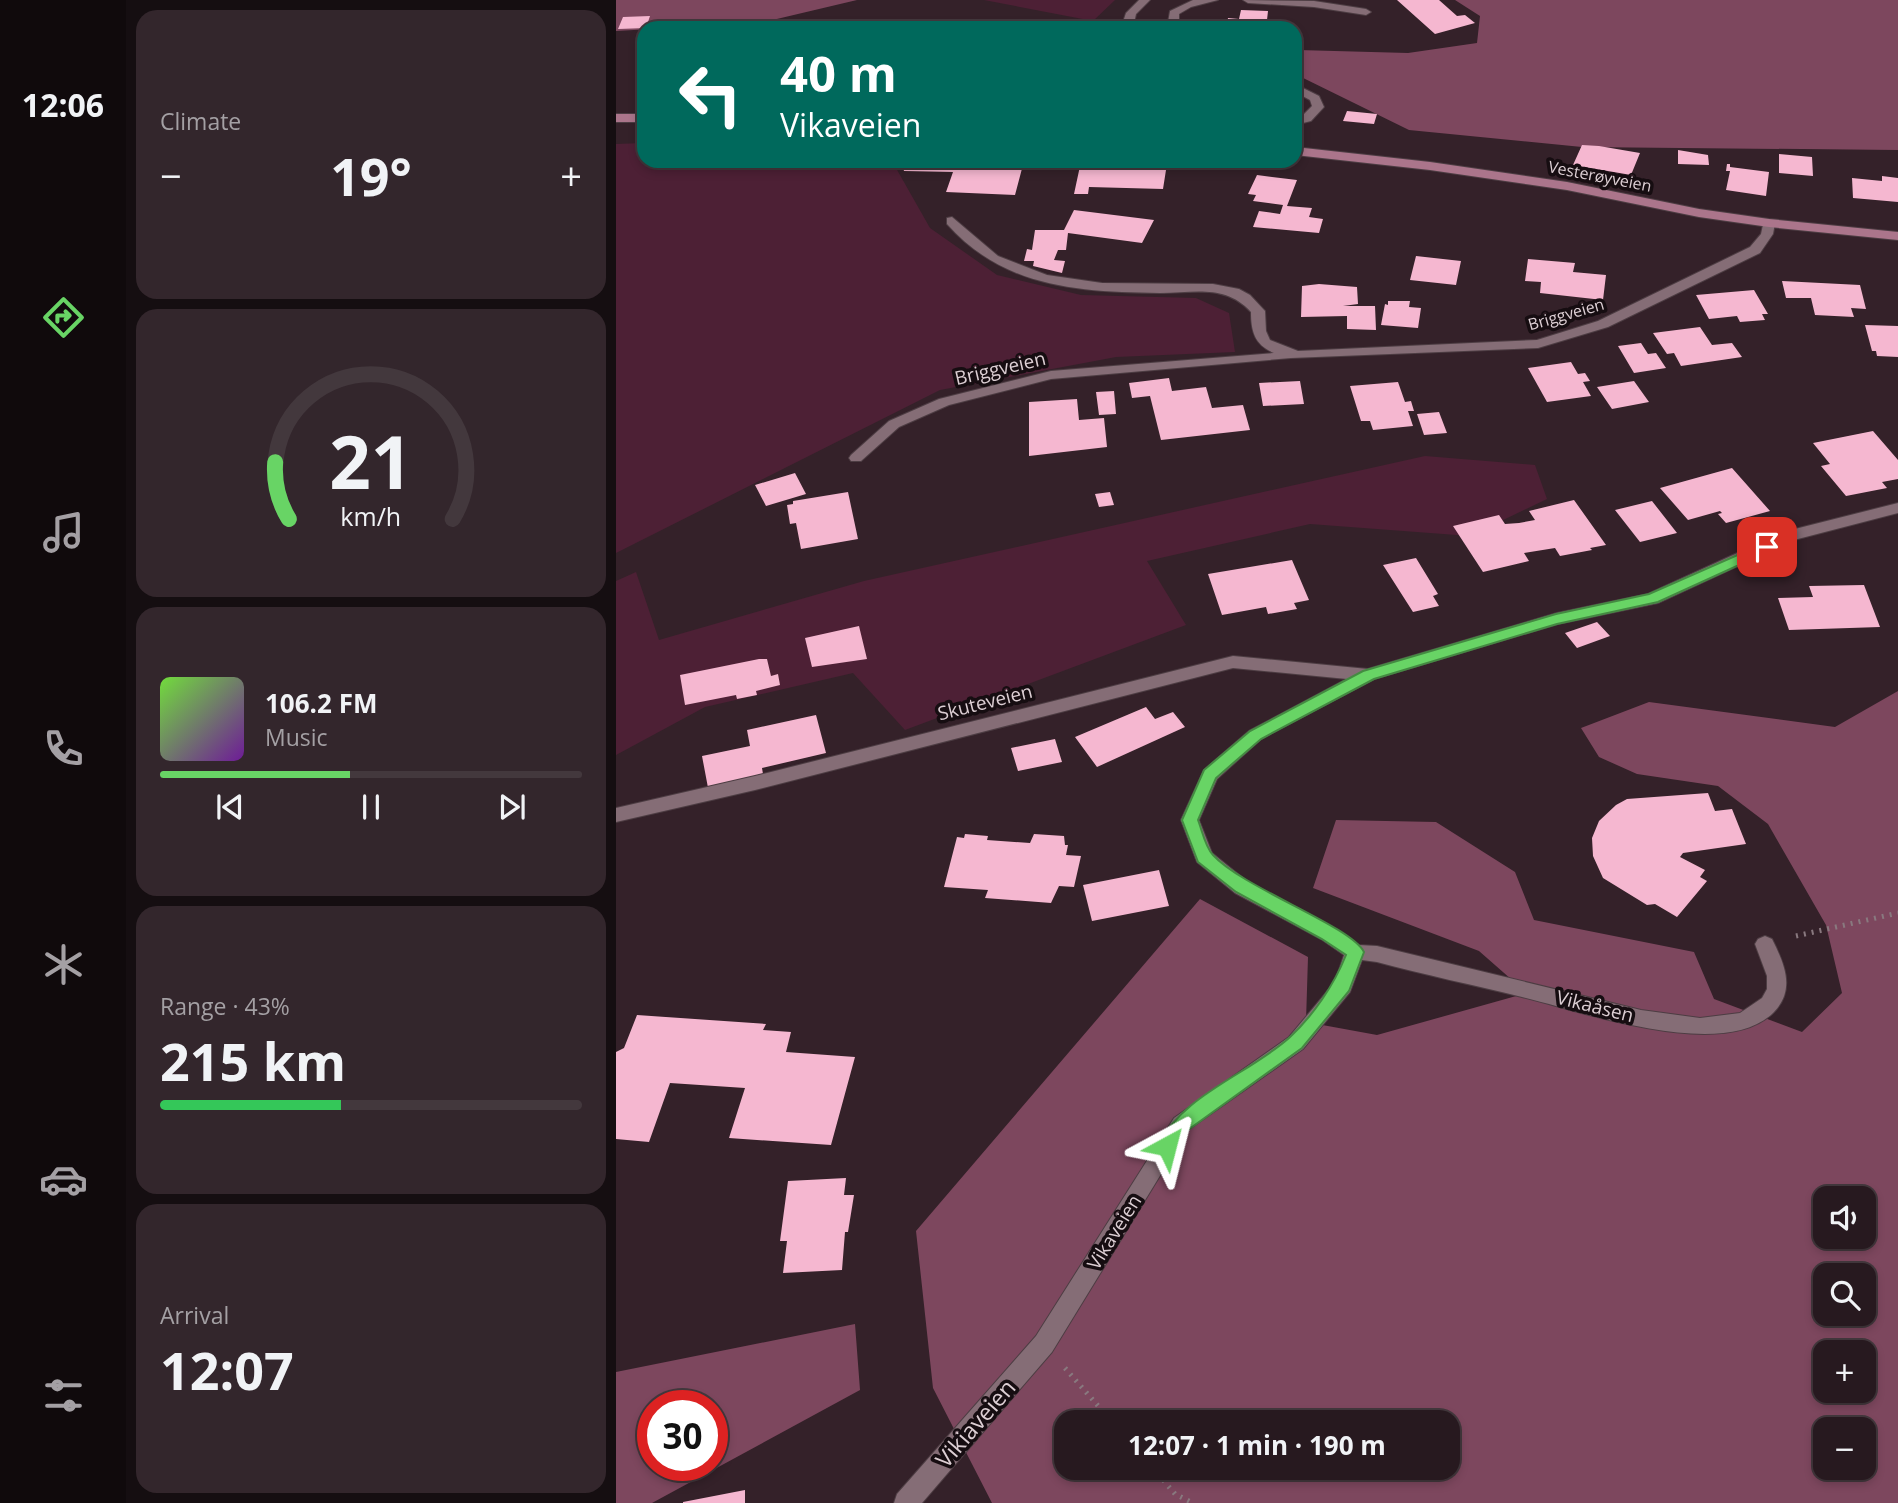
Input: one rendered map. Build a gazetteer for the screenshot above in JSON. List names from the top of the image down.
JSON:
{
  "streets": {
    "main road": ["Vesterøyveien"],
    "street": [
      "Briggveien",
      "Skuteveien",
      "Vikaåsen",
      "Vikaveien",
      "Vikiaveien"
    ]
  },
  "crossings": [
    ["Vesterøyveien", "Briggveien"],
    ["Vikaåsen", "Vikaveien"],
    ["Vikaveien", "Vikiaveien"]
  ],
  "page": {
    "tabs": "12:06",
    "tile": [
      "Climate",
      ["Range · 43%", "215 km"],
      ["Arrival", "12:07"]
    ],
    "turn": ["40 m", "Vikaveien"],
    "heat": ["−", "19°", "+"],
    "song": ["106.2 FM", "Music"],
    "map_buttons": ["+", "−"],
    "limit": "30",
    "trip": "12:07 · 1 min · 190 m",
    "gauge": ["21", "km/h"]
  }
}
